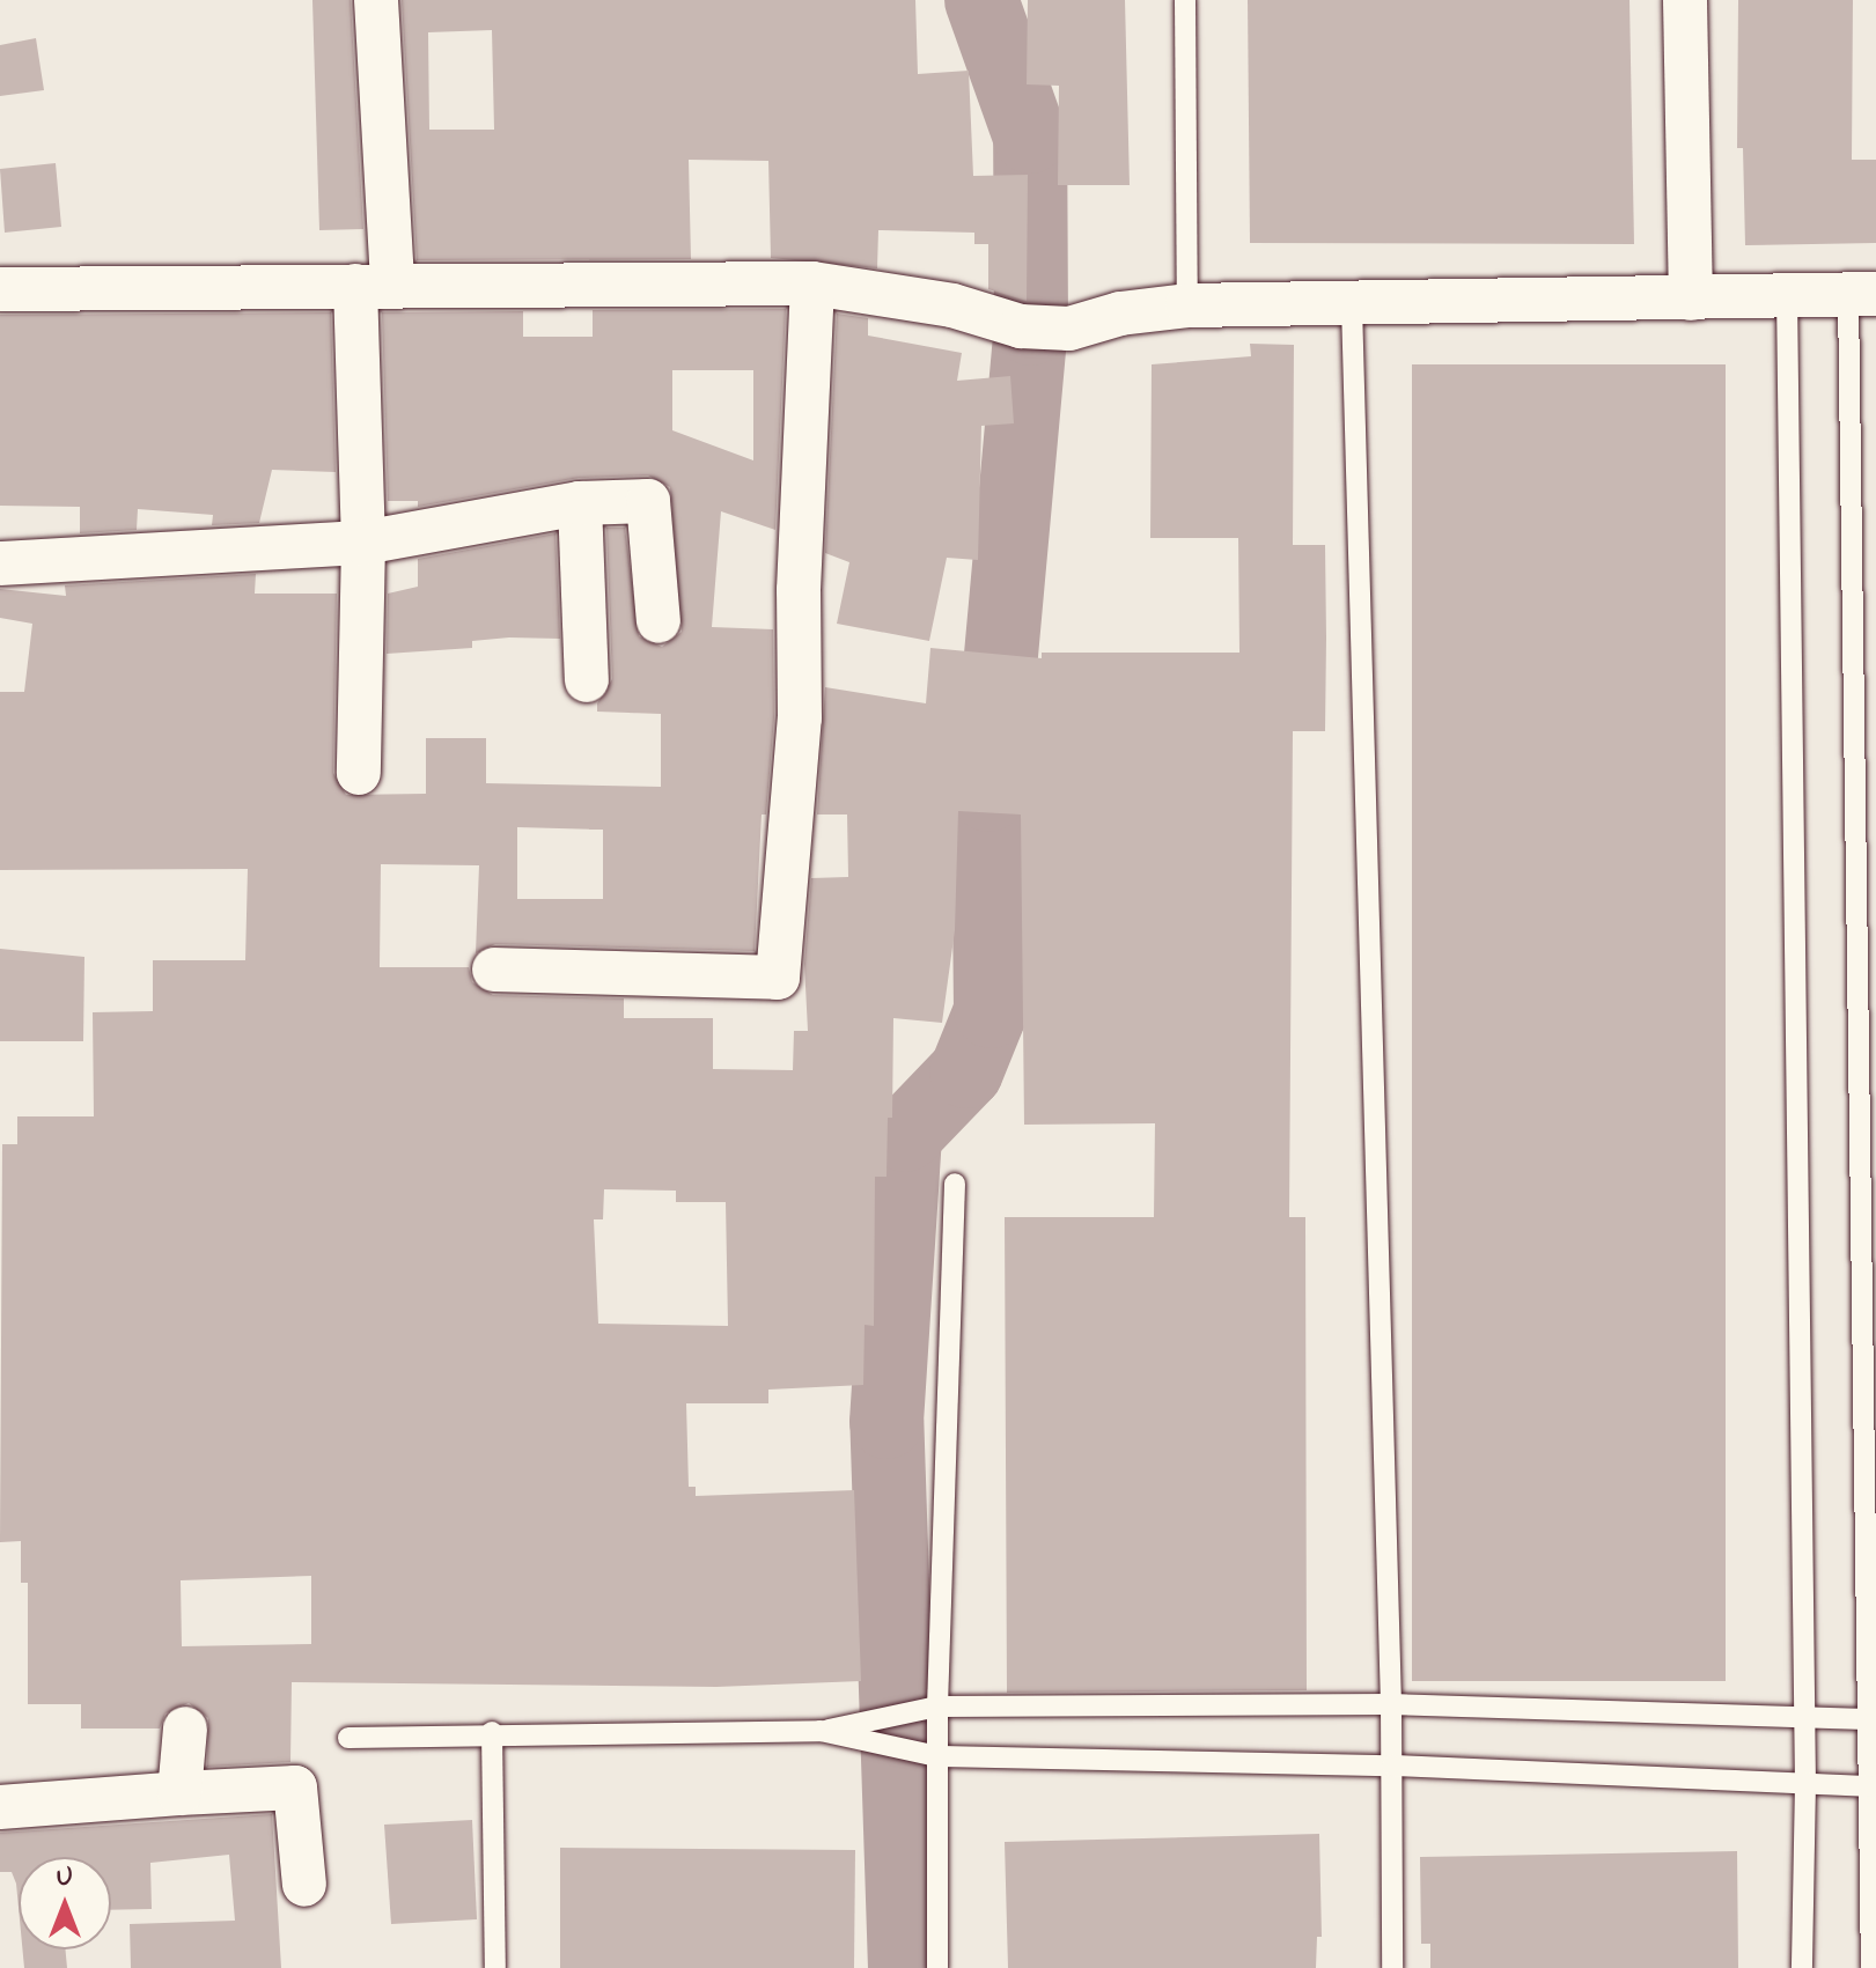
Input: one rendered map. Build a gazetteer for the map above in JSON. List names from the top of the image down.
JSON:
{
  "north": "top"
}
